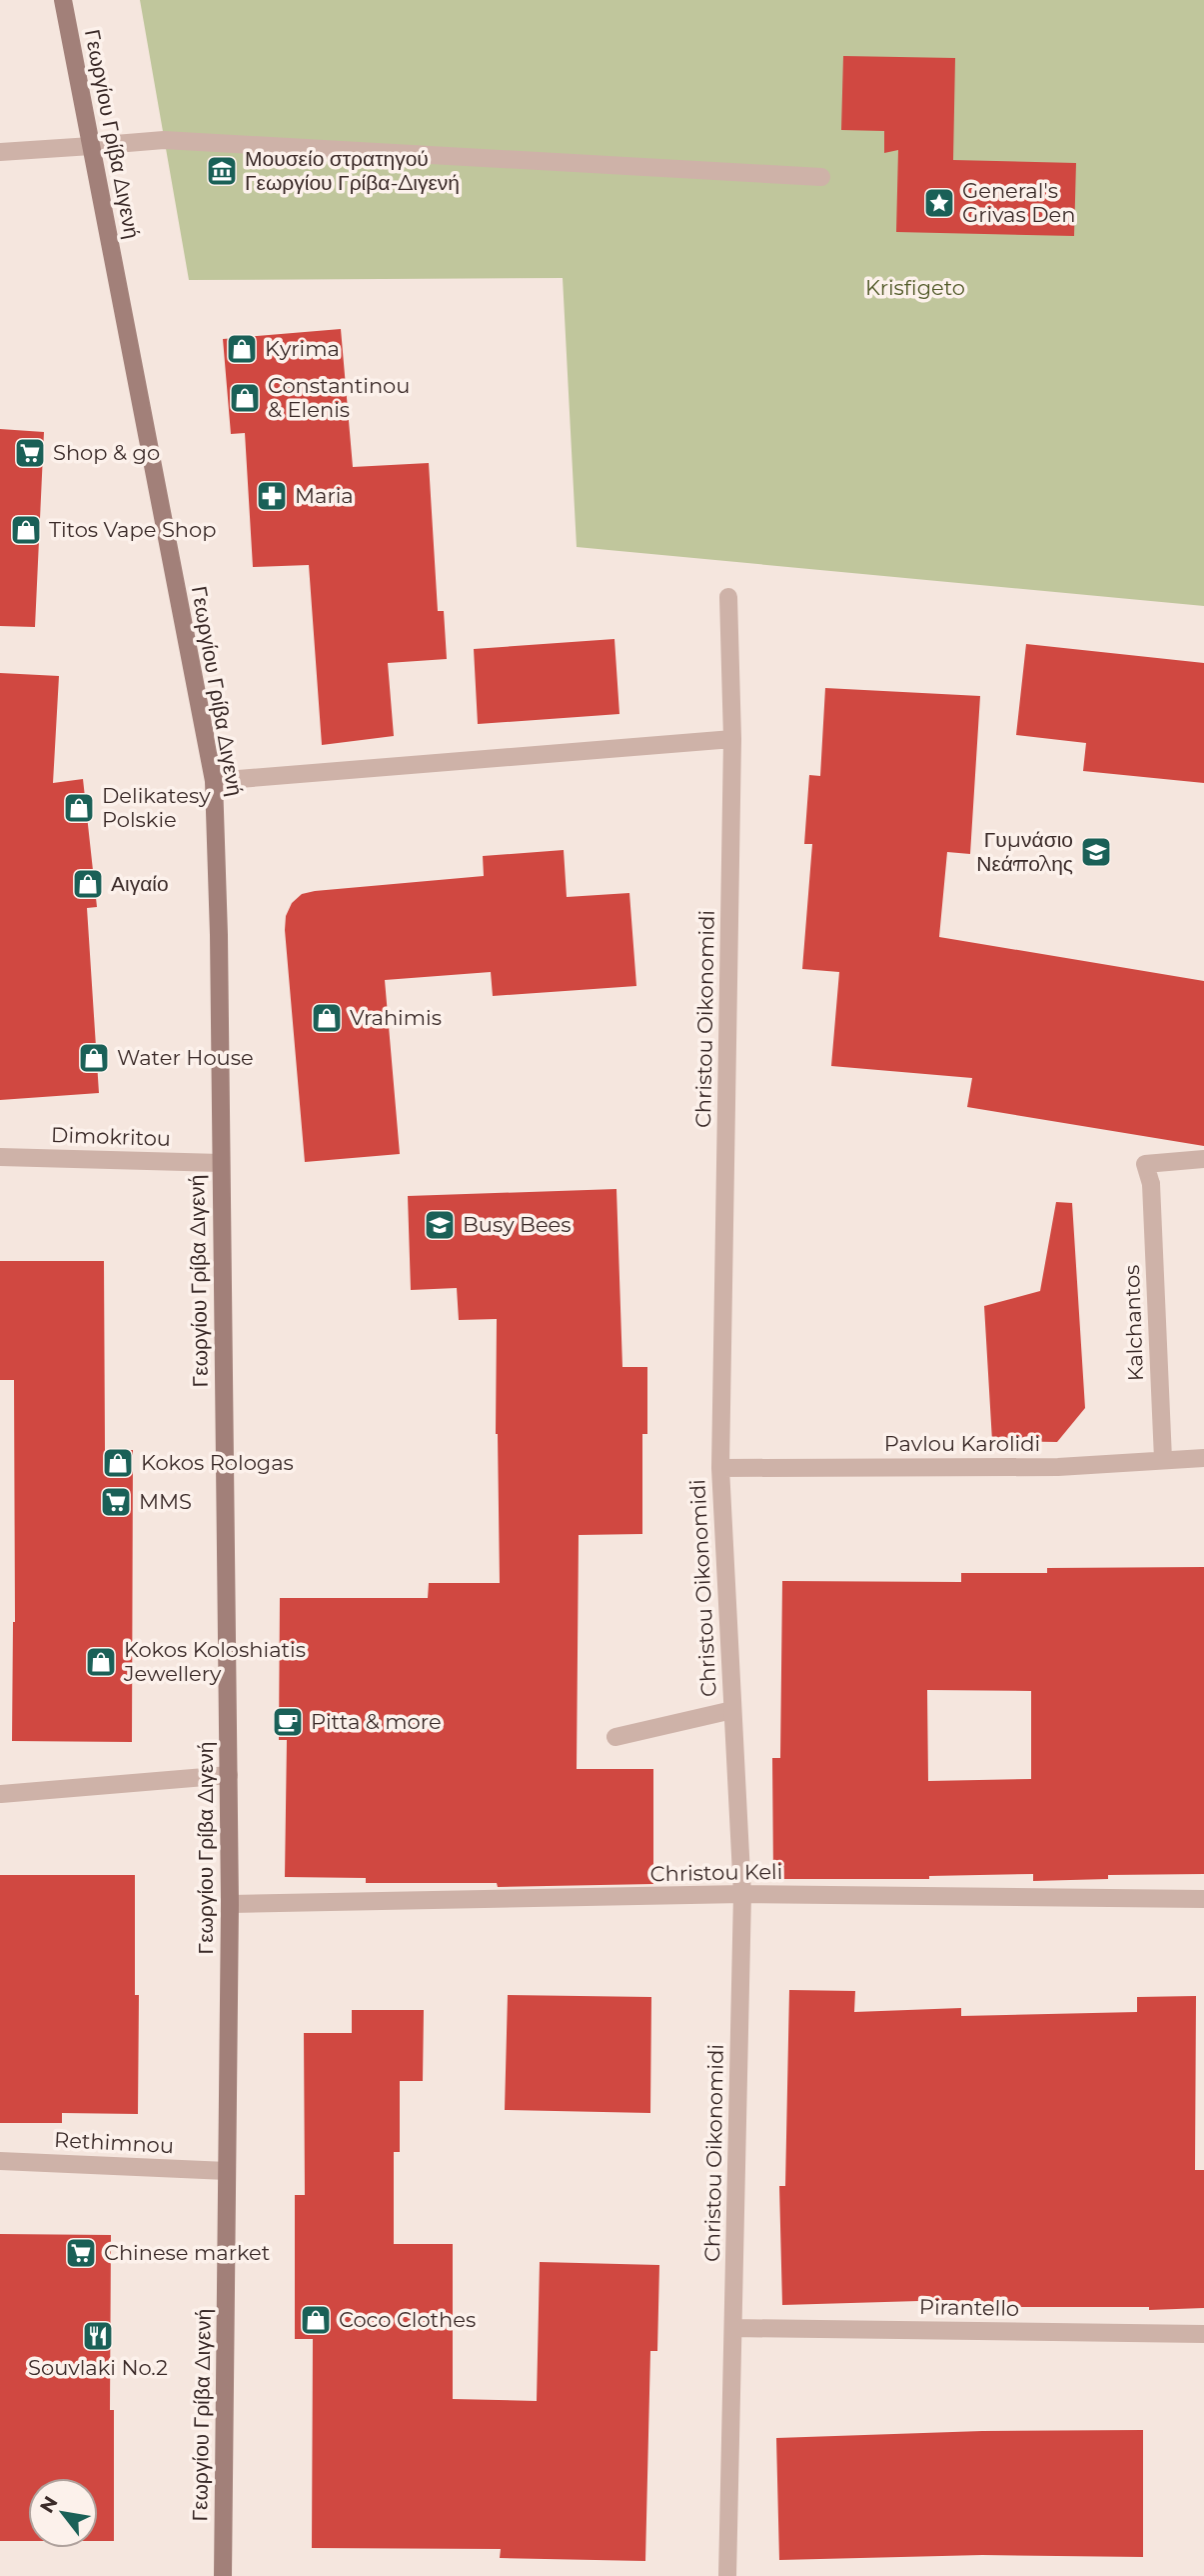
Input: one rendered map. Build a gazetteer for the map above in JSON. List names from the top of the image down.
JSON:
{
  "streets": {
    "main road": ["Γεωργίου Γρίβα Διγενή"],
    "street": [
      "Christou Oikonomidi",
      "Dimokritou",
      "Kalchantos",
      "Pavlou Karolidi",
      "Christou Keli",
      "Rethimnou",
      "Pirantello"
    ]
  },
  "crossings": [
    ["Γεωργίου Γρίβα Διγενή", "Dimokritou"],
    ["Γεωργίου Γρίβα Διγενή", "Christou Keli"],
    ["Γεωργίου Γρίβα Διγενή", "Rethimnou"],
    ["Christou Oikonomidi", "Pavlou Karolidi"],
    ["Christou Oikonomidi", "Christou Keli"],
    ["Christou Oikonomidi", "Pirantello"],
    ["Kalchantos", "Pavlou Karolidi"]
  ],
  "parks": ["Krisfigeto"],
  "places": {
    "museum": ["Μουσείο στρατηγού Γεωργίου Γρίβα-Διγενή"],
    "place": ["General's Grivas Den"],
    "shop": [
      "Kyrima",
      "Constantinou & Elenis",
      "Titos Vape Shop",
      "Delikatesy Polskie",
      "Αιγαίο",
      "Vrahimis",
      "Water House",
      "Kokos Rologas",
      "Kokos Koloshiatis Jewellery",
      "Coco Clothes"
    ],
    "supermarket": ["Shop & go", "MMS", "Chinese market"],
    "pharmacy": ["Maria"],
    "school or university": ["Γυμνάσιο Νεάπολης", "Busy Bees"],
    "cafe": ["Pitta & more"],
    "restaurant": ["Souvlaki No.2"]
  },
  "north": "top left"
}
